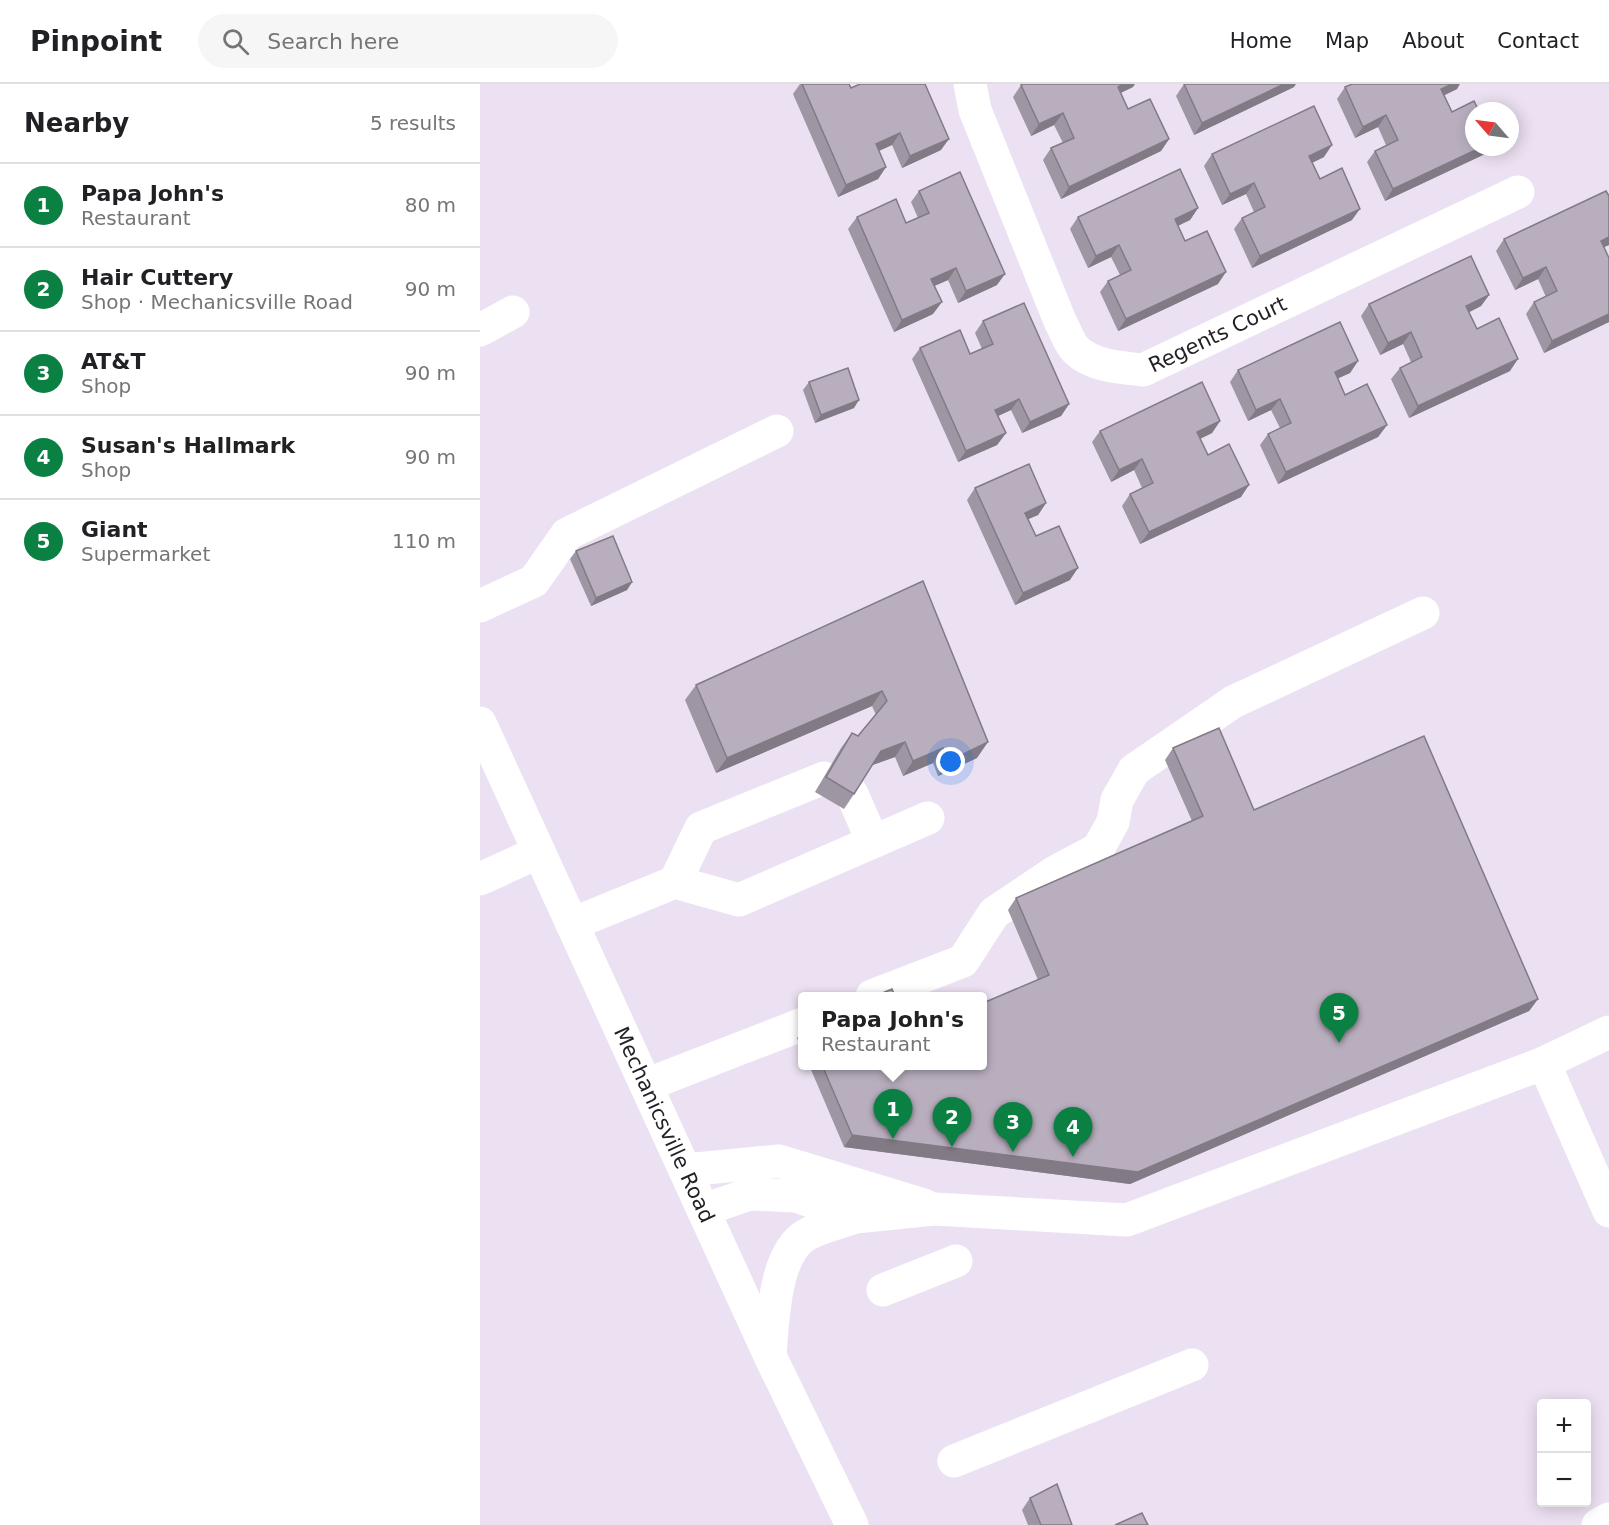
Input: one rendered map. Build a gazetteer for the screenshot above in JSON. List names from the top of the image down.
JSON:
{
  "streets": {
    "street": ["Regents Court", "Mechanicsville Road"]
  },
  "north": "top left",
  "page": {
    "header": "Pinpoint",
    "search": "Search here",
    "nav": [
      "Home",
      "Map",
      "About",
      "Contact"
    ],
    "heading": ["Nearby", "5 results"],
    "list": [
      {
        "mark": "1",
        "name": "Papa John's",
        "note": "Restaurant",
        "value": "80 m"
      },
      {
        "mark": "2",
        "name": "Hair Cuttery",
        "note": "Shop · Mechanicsville Road",
        "value": "90 m"
      },
      {
        "mark": "3",
        "name": "AT&T",
        "note": "Shop",
        "value": "90 m"
      },
      {
        "mark": "4",
        "name": "Susan's Hallmark",
        "note": "Shop",
        "value": "90 m"
      },
      {
        "mark": "5",
        "name": "Giant",
        "note": "Supermarket",
        "value": "110 m"
      }
    ],
    "popup": ["Papa John's", "Restaurant"],
    "pins": [
      "5",
      "1",
      "2",
      "3",
      "4"
    ],
    "map_buttons": ["+", "−"]
  }
}
